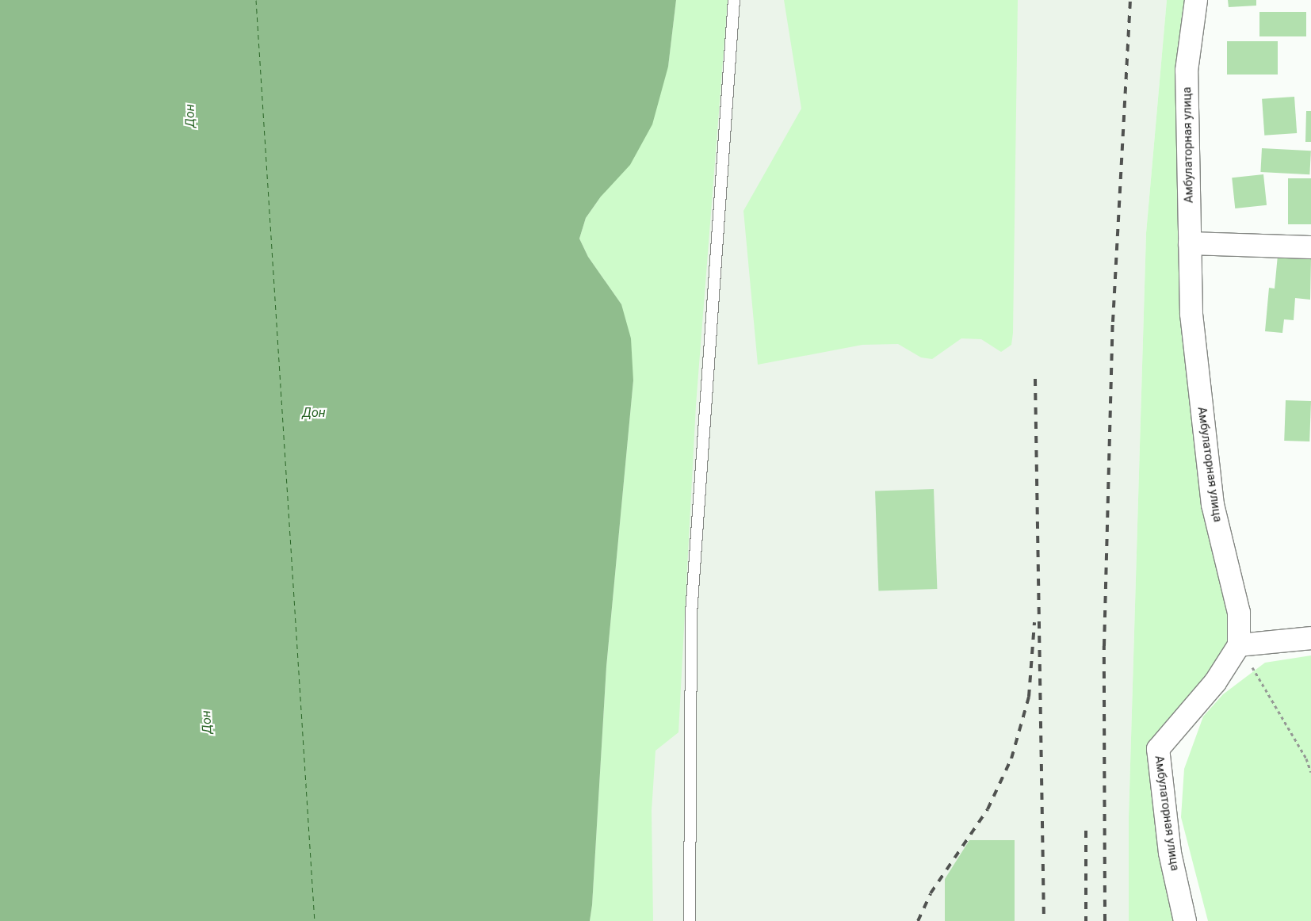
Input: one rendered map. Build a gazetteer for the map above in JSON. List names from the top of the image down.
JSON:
{
  "streets": {
    "street": ["Амбулаторная улица"]
  },
  "water": ["Дон"]
}
